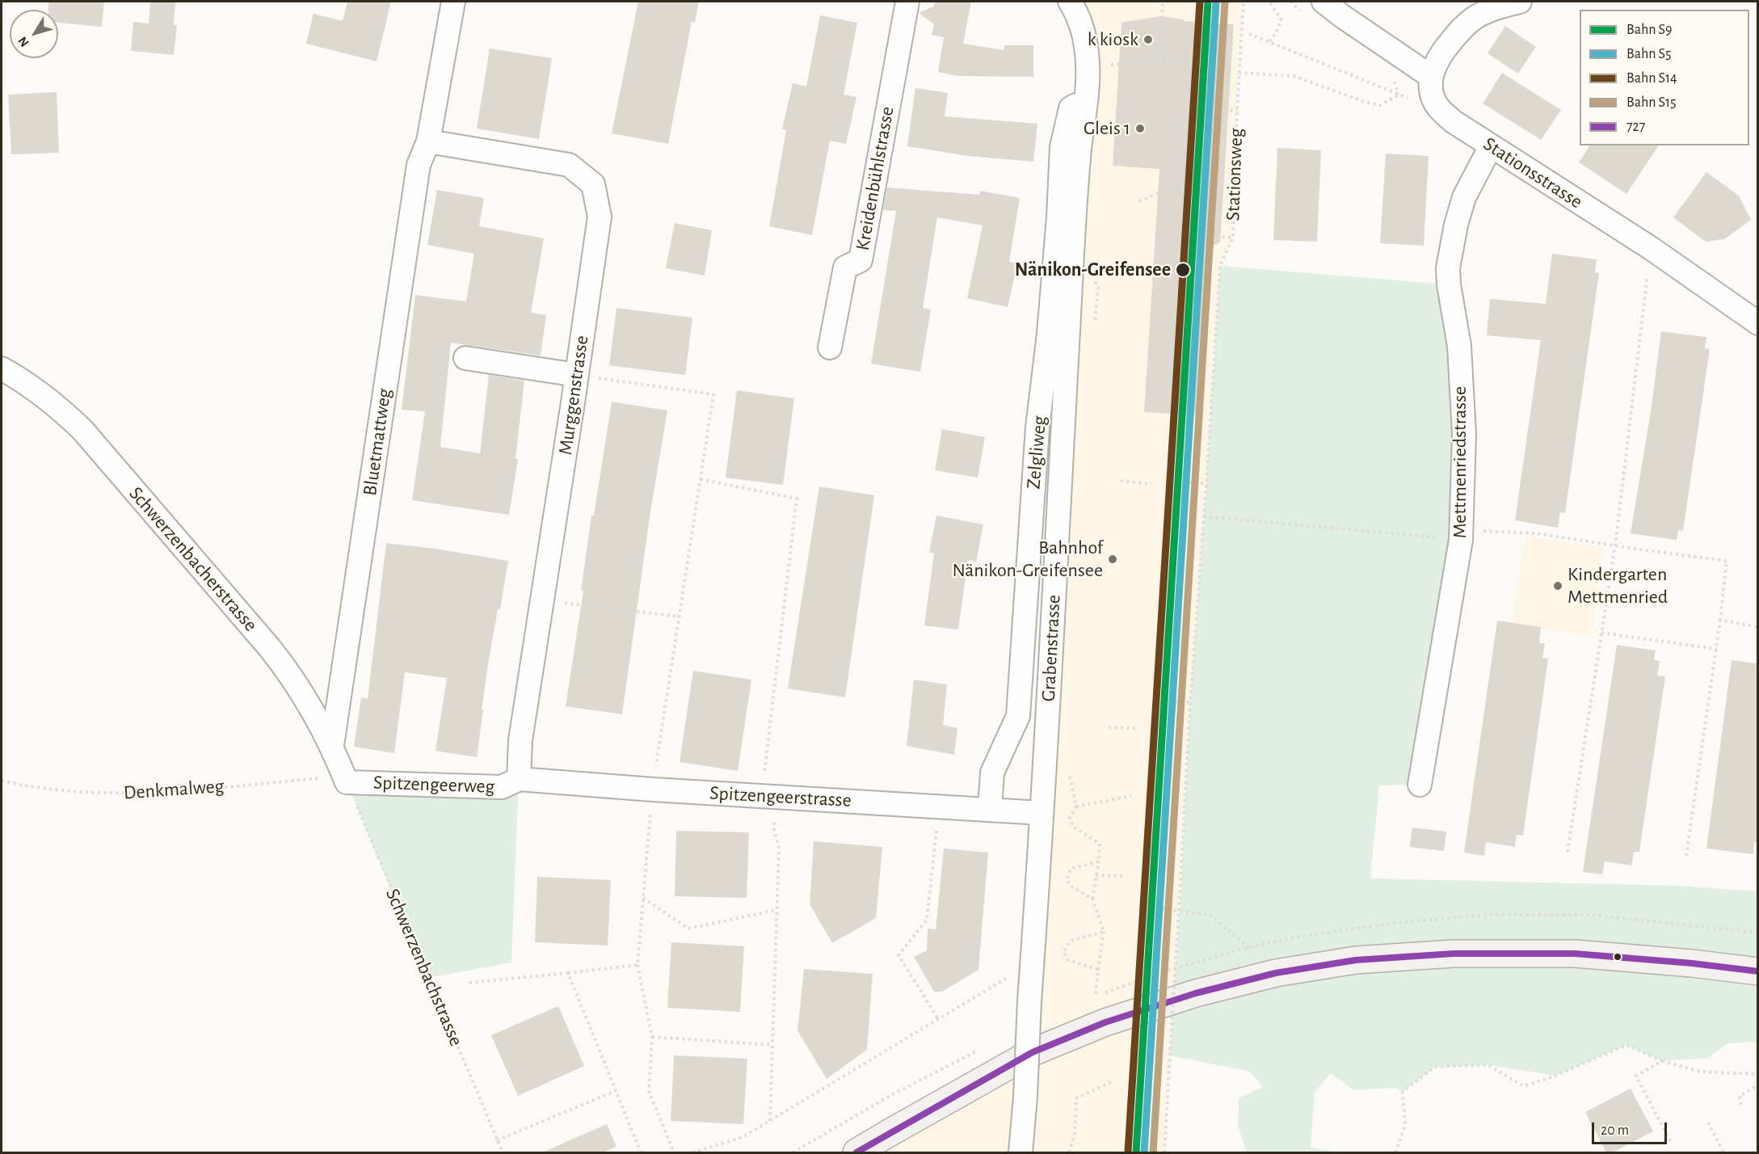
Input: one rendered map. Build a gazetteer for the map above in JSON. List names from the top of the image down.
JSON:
{
  "streets": {
    "street": [
      "Stationsstrasse",
      "Kreidenbühlstrasse",
      "Murggenstrasse",
      "Bluetmattweg",
      "Zelgliweg",
      "Mettmenriedstrasse",
      "Schwerzenbacherstrasse",
      "Grabenstrasse",
      "Spitzengeerweg",
      "Spitzengeerstrasse"
    ],
    "path": ["Stationsweg", "Denkmalweg", "Schwerzenbachstrasse"]
  },
  "crossings": [
    ["Stationsstrasse", "Mettmenriedstrasse"],
    ["Murggenstrasse", "Bluetmattweg"],
    ["Murggenstrasse", "Spitzengeerweg"],
    ["Murggenstrasse", "Spitzengeerstrasse"],
    ["Bluetmattweg", "Schwerzenbacherstrasse"],
    ["Zelgliweg", "Grabenstrasse"],
    ["Zelgliweg", "Spitzengeerstrasse"],
    ["Schwerzenbacherstrasse", "Spitzengeerweg"],
    ["Schwerzenbacherstrasse", "Denkmalweg"],
    ["Schwerzenbacherstrasse", "Schwerzenbachstrasse"],
    ["Grabenstrasse", "Spitzengeerstrasse"],
    ["Spitzengeerweg", "Denkmalweg"],
    ["Spitzengeerweg", "Spitzengeerstrasse"],
    ["Spitzengeerweg", "Schwerzenbachstrasse"],
    ["Denkmalweg", "Schwerzenbachstrasse"]
  ],
  "places": [
    "k kiosk",
    "Gleis 1",
    "Nänikon-Greifensee",
    "Bahnhof Nänikon-Greifensee",
    "Kindergarten Mettmenried"
  ],
  "lines": [
    "rail line S9",
    "rail line S14",
    "rail line S5",
    "rail line S15",
    "transit line 727"
  ],
  "legend": [
    "Bahn S9",
    "Bahn S5",
    "Bahn S14",
    "Bahn S15",
    "727"
  ],
  "scale_bar": "20 m",
  "north": "bottom left"
}
